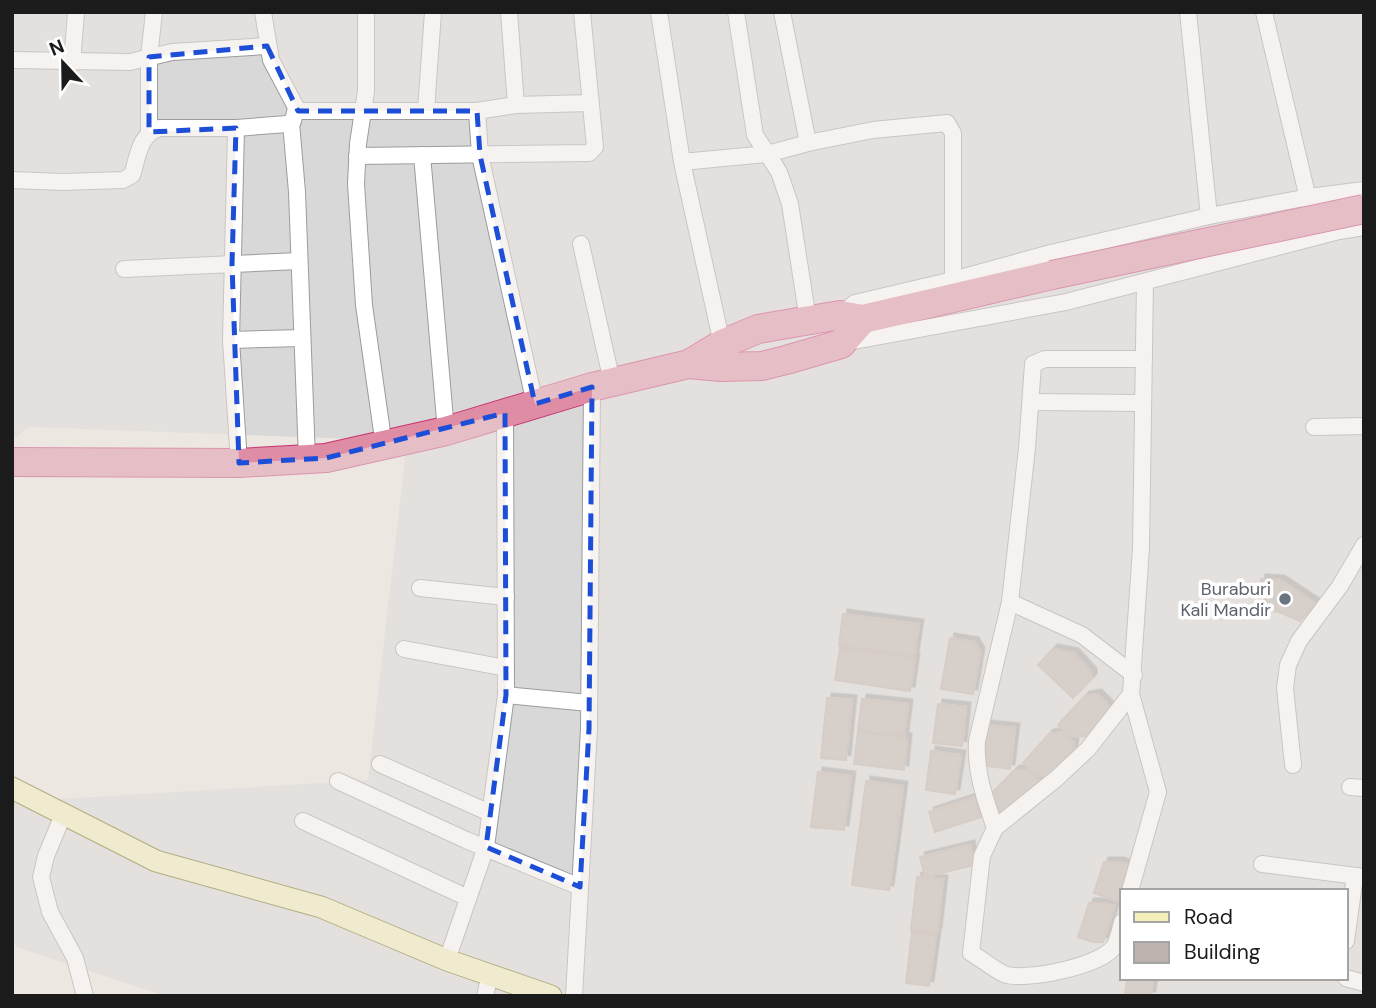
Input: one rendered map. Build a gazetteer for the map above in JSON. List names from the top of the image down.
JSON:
{
  "places": ["Buraburi Kali Mandir"],
  "legend": ["Road", "Building"],
  "north": "top"
}
